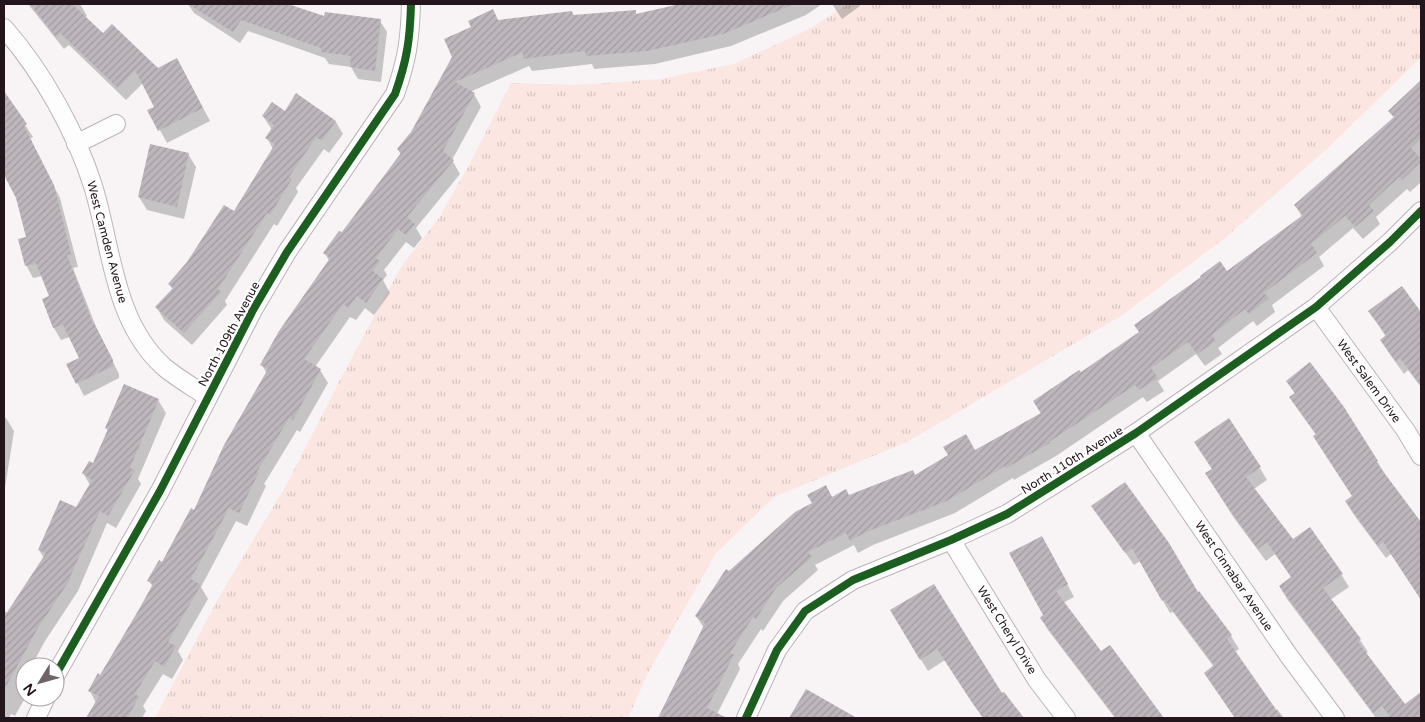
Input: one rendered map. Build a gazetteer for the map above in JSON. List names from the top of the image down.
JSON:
{
  "streets": {
    "street": [
      "West Camden Avenue",
      "North 109th Avenue",
      "West Salem Drive",
      "North 110th Avenue",
      "West Cinnabar Avenue",
      "West Cheryl Drive"
    ]
  },
  "crossings": [
    ["West Camden Avenue", "North 109th Avenue"],
    ["West Salem Drive", "North 110th Avenue"],
    ["North 110th Avenue", "West Cinnabar Avenue"],
    ["North 110th Avenue", "West Cheryl Drive"]
  ],
  "north": "bottom left"
}
